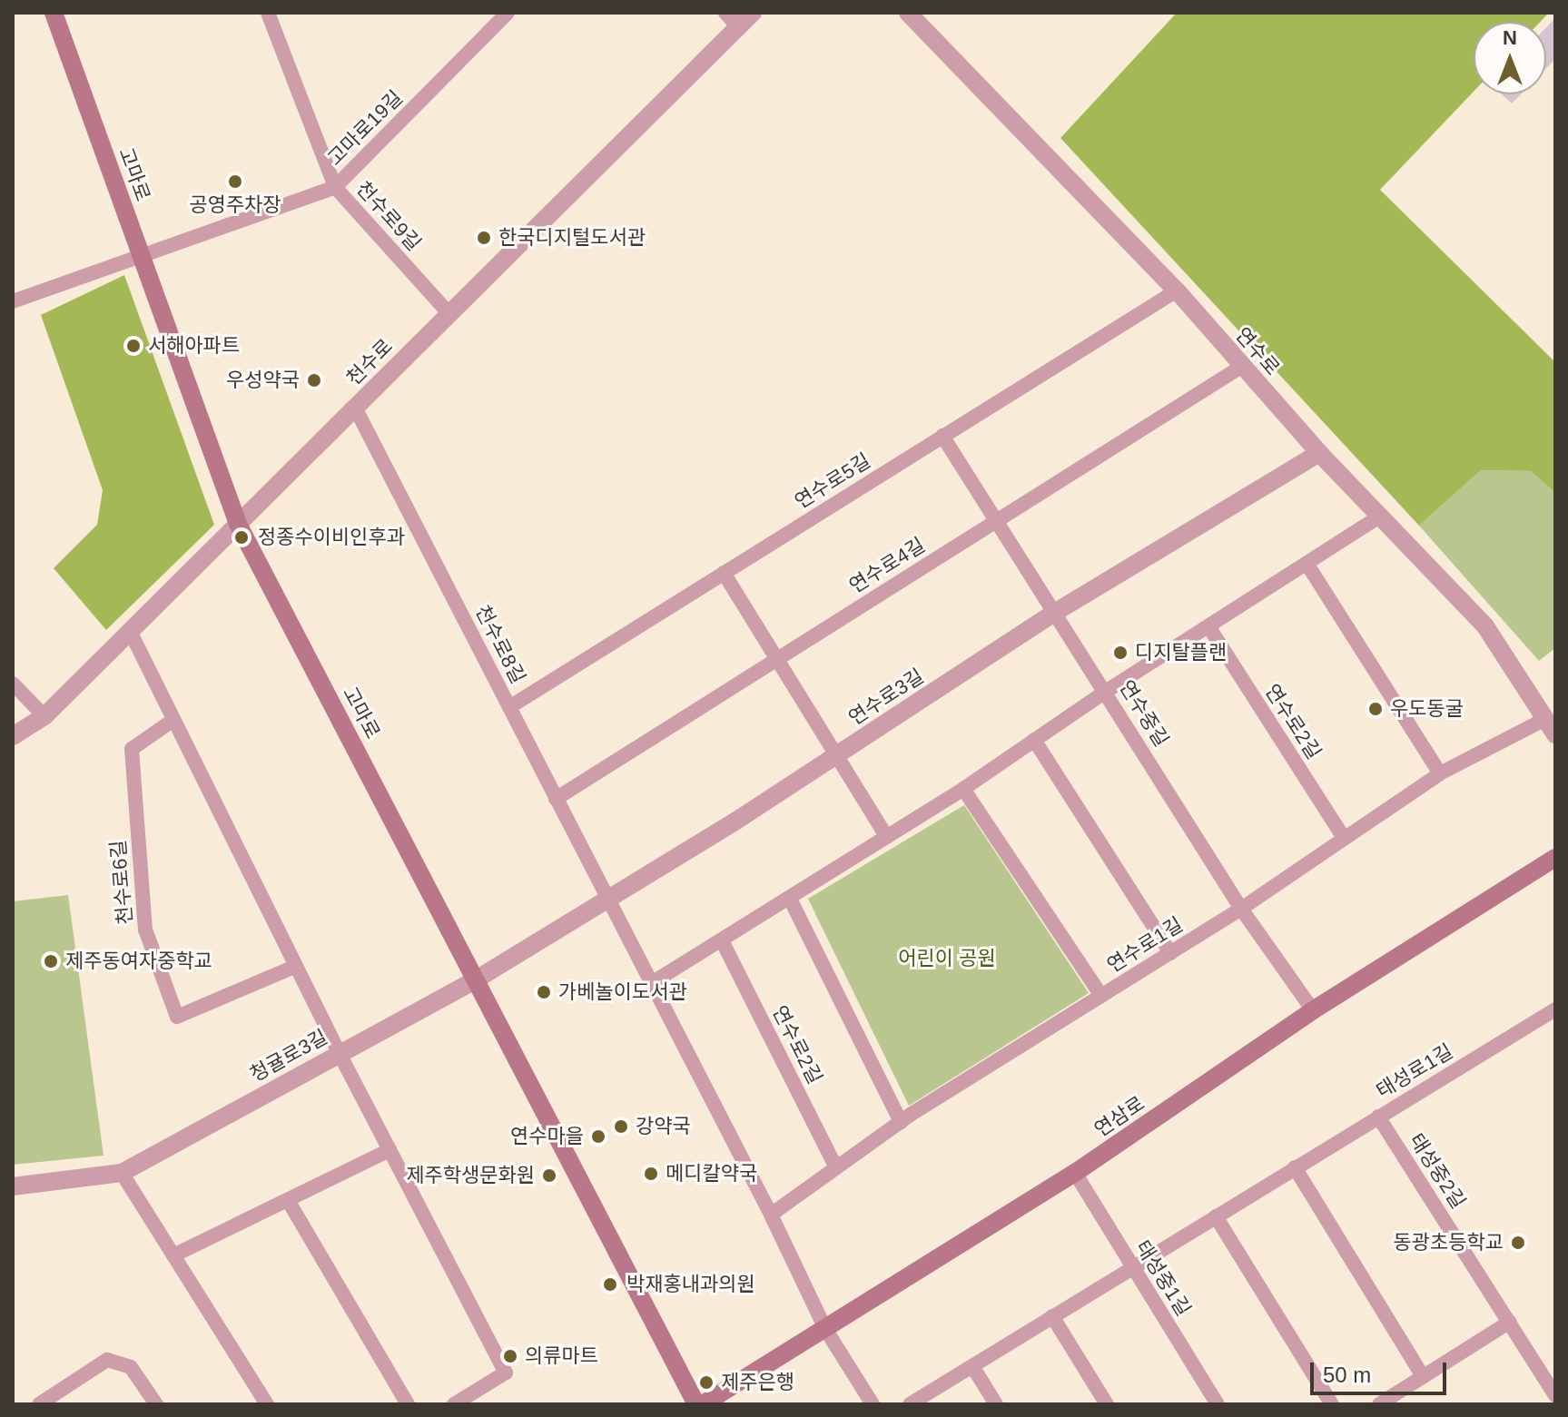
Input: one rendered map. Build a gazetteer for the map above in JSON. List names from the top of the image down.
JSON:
{
  "streets": {
    "main road": ["고마로", "연삼로"],
    "street": [
      "고마로19길",
      "천수로9길",
      "연수로",
      "천수로",
      "연수로5길",
      "연수로4길",
      "천수로8길",
      "연수로3길",
      "연수중길",
      "연수로2길",
      "천수로6길",
      "연수로1길",
      "청귤로3길",
      "태성로1길",
      "태성중2길",
      "태성중1길"
    ]
  },
  "crossings": [
    ["고마로19길", "고마로"],
    ["고마로19길", "천수로9길"],
    ["고마로", "천수로"],
    ["고마로", "연수로3길"],
    ["고마로", "청귤로3길"],
    ["천수로9길", "천수로"],
    ["연수로", "연수로5길"],
    ["연수로", "연수로4길"],
    ["연수로", "연수로3길"],
    ["연수로", "연수로1길"],
    ["천수로", "천수로8길"],
    ["연수로5길", "천수로8길"],
    ["연수로5길", "연수중길"],
    ["연수로4길", "천수로8길"],
    ["연수로4길", "연수중길"],
    ["천수로8길", "연수로3길"],
    ["연수로3길", "연수중길"],
    ["연수로3길", "청귤로3길"],
    ["연수중길", "연수로1길"],
    ["연수중길", "연삼로"],
    ["연수로2길", "연수로1길"],
    ["태성로1길", "태성중2길"],
    ["태성로1길", "태성중1길"],
    ["연삼로", "태성중1길"]
  ],
  "parks": ["어린이 공원"],
  "places": [
    "공영주차장",
    "한국디지털도서관",
    "서해아파트",
    "우성약국",
    "정종수이비인후과",
    "디지탈플랜",
    "우도동굴",
    "제주동여자중학교",
    "가베놀이도서관",
    "강약국",
    "연수마을",
    "메디칼약국",
    "제주학생문화원",
    "동광초등학교",
    "박재홍내과의원",
    "의류마트",
    "제주은행"
  ],
  "scale_bar": "50 m",
  "north": "top"
}
